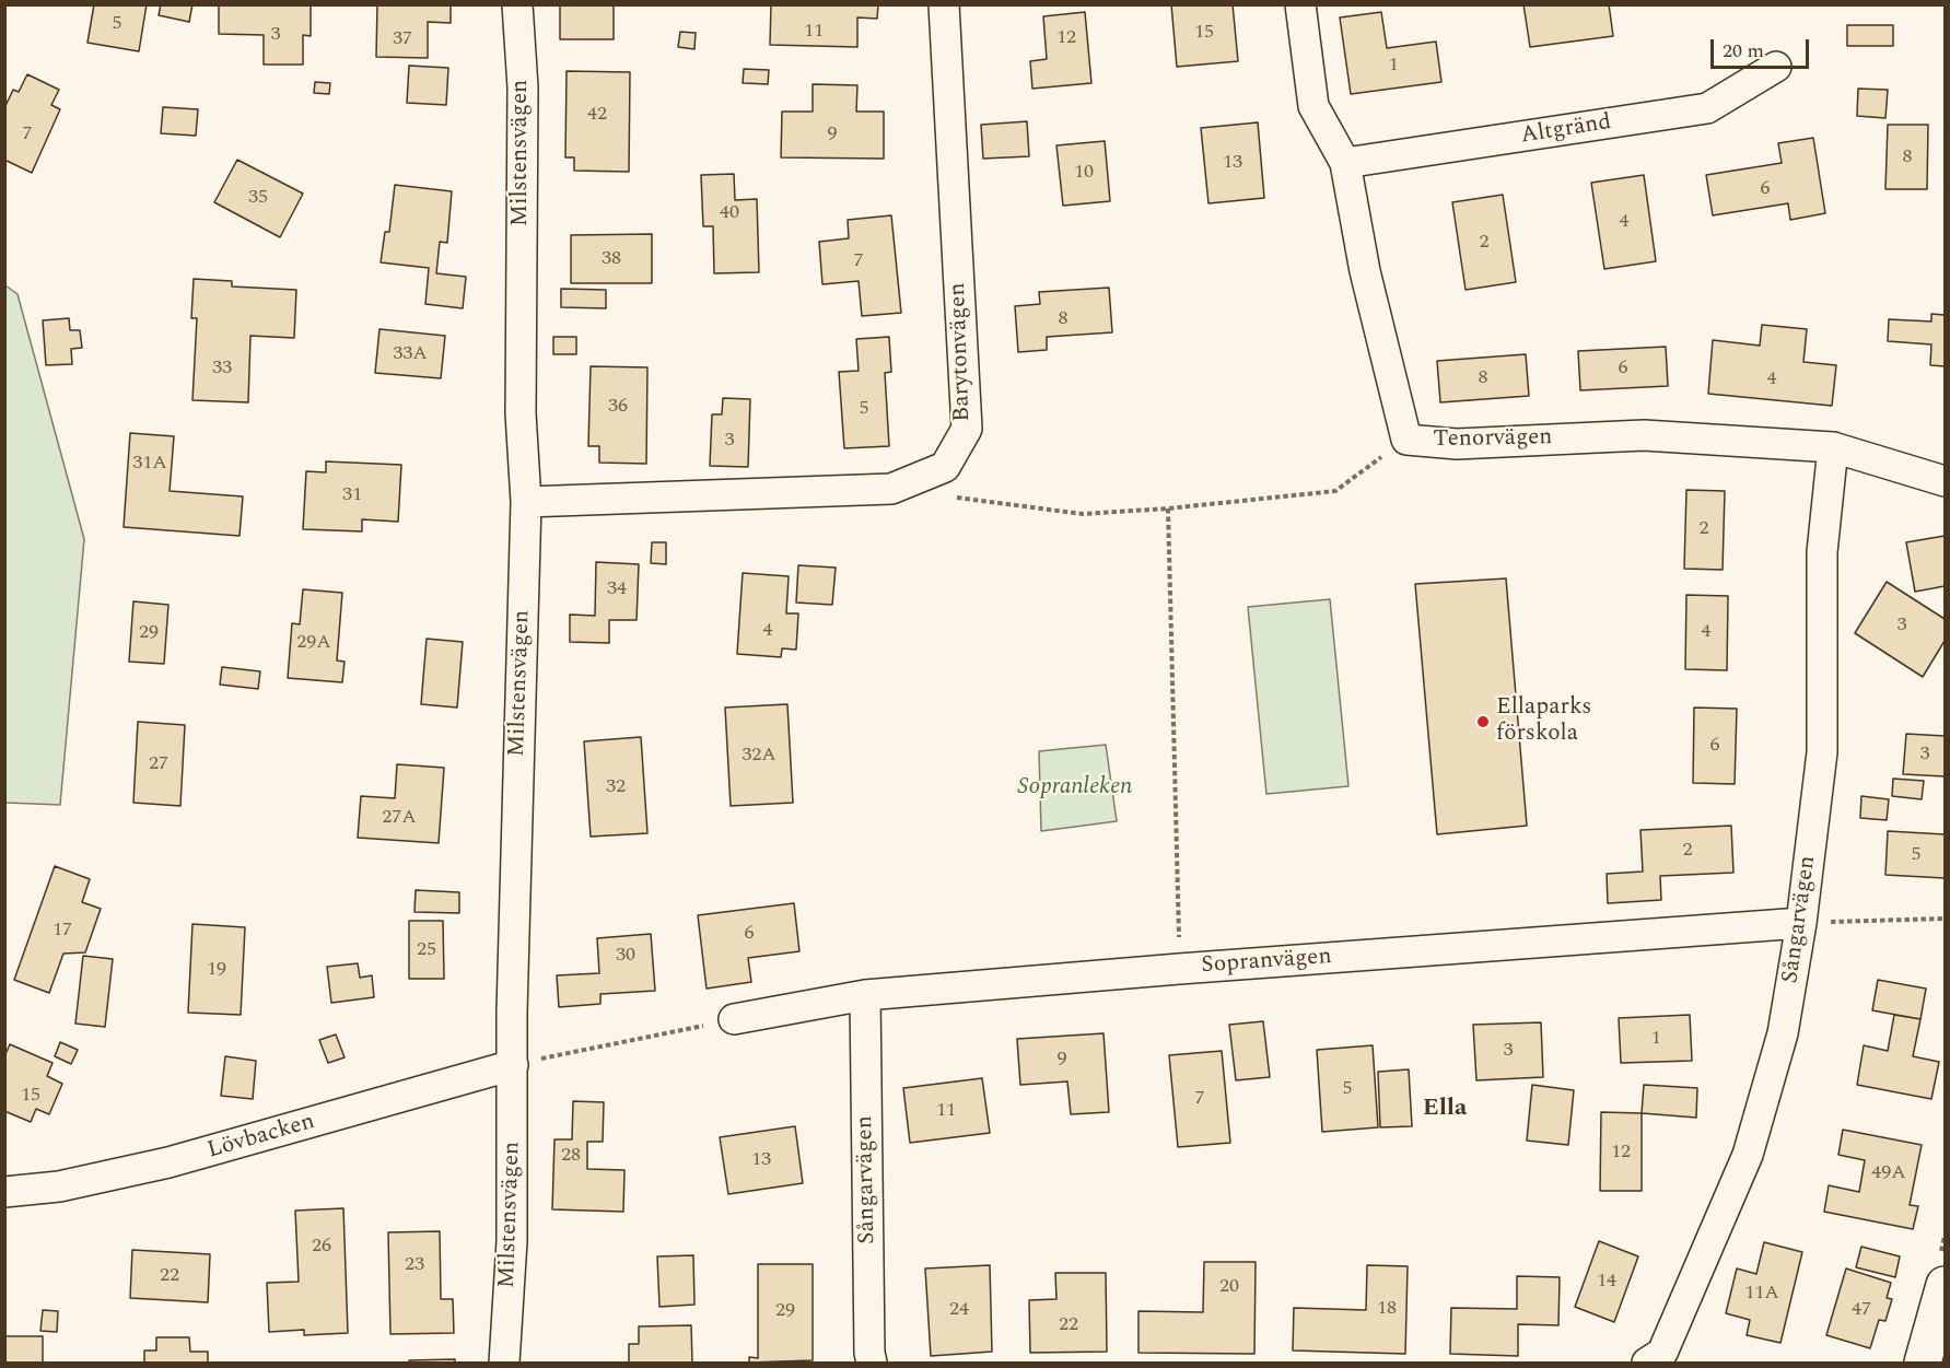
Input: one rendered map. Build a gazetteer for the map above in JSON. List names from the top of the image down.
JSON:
{
  "streets": {
    "street": [
      "Altgränd",
      "Milstensvägen",
      "Barytonvägen",
      "Tenorvägen",
      "Sångarvägen",
      "Sopranvägen",
      "Lövbacken"
    ]
  },
  "crossings": [
    ["Altgränd", "Tenorvägen"],
    ["Milstensvägen", "Barytonvägen"],
    ["Milstensvägen", "Lövbacken"],
    ["Tenorvägen", "Sångarvägen"],
    ["Sångarvägen", "Sopranvägen"]
  ],
  "districts": ["Ella"],
  "parks": ["Sopranleken"],
  "places": ["Ellaparks förskola"],
  "house_numbers": [
    "5",
    "11",
    "15",
    "3",
    "12",
    "37",
    "1",
    "42",
    "7",
    "9",
    "8",
    "13",
    "10",
    "6",
    "35",
    "40",
    "4",
    "2",
    "38",
    "7",
    "8",
    "33A",
    "33",
    "6",
    "8",
    "4",
    "36",
    "5",
    "3",
    "31A",
    "31",
    "2",
    "34",
    "3",
    "4",
    "4",
    "29",
    "29A",
    "6",
    "3",
    "32A",
    "27",
    "32",
    "27A",
    "2",
    "5",
    "17",
    "6",
    "25",
    "30",
    "19",
    "1",
    "3",
    "9",
    "5",
    "15",
    "7",
    "11",
    "12",
    "28",
    "13",
    "49A",
    "26",
    "23",
    "22",
    "14",
    "20",
    "11A",
    "18",
    "24",
    "47",
    "29",
    "22"
  ],
  "scale_bar": "20 m"
}
